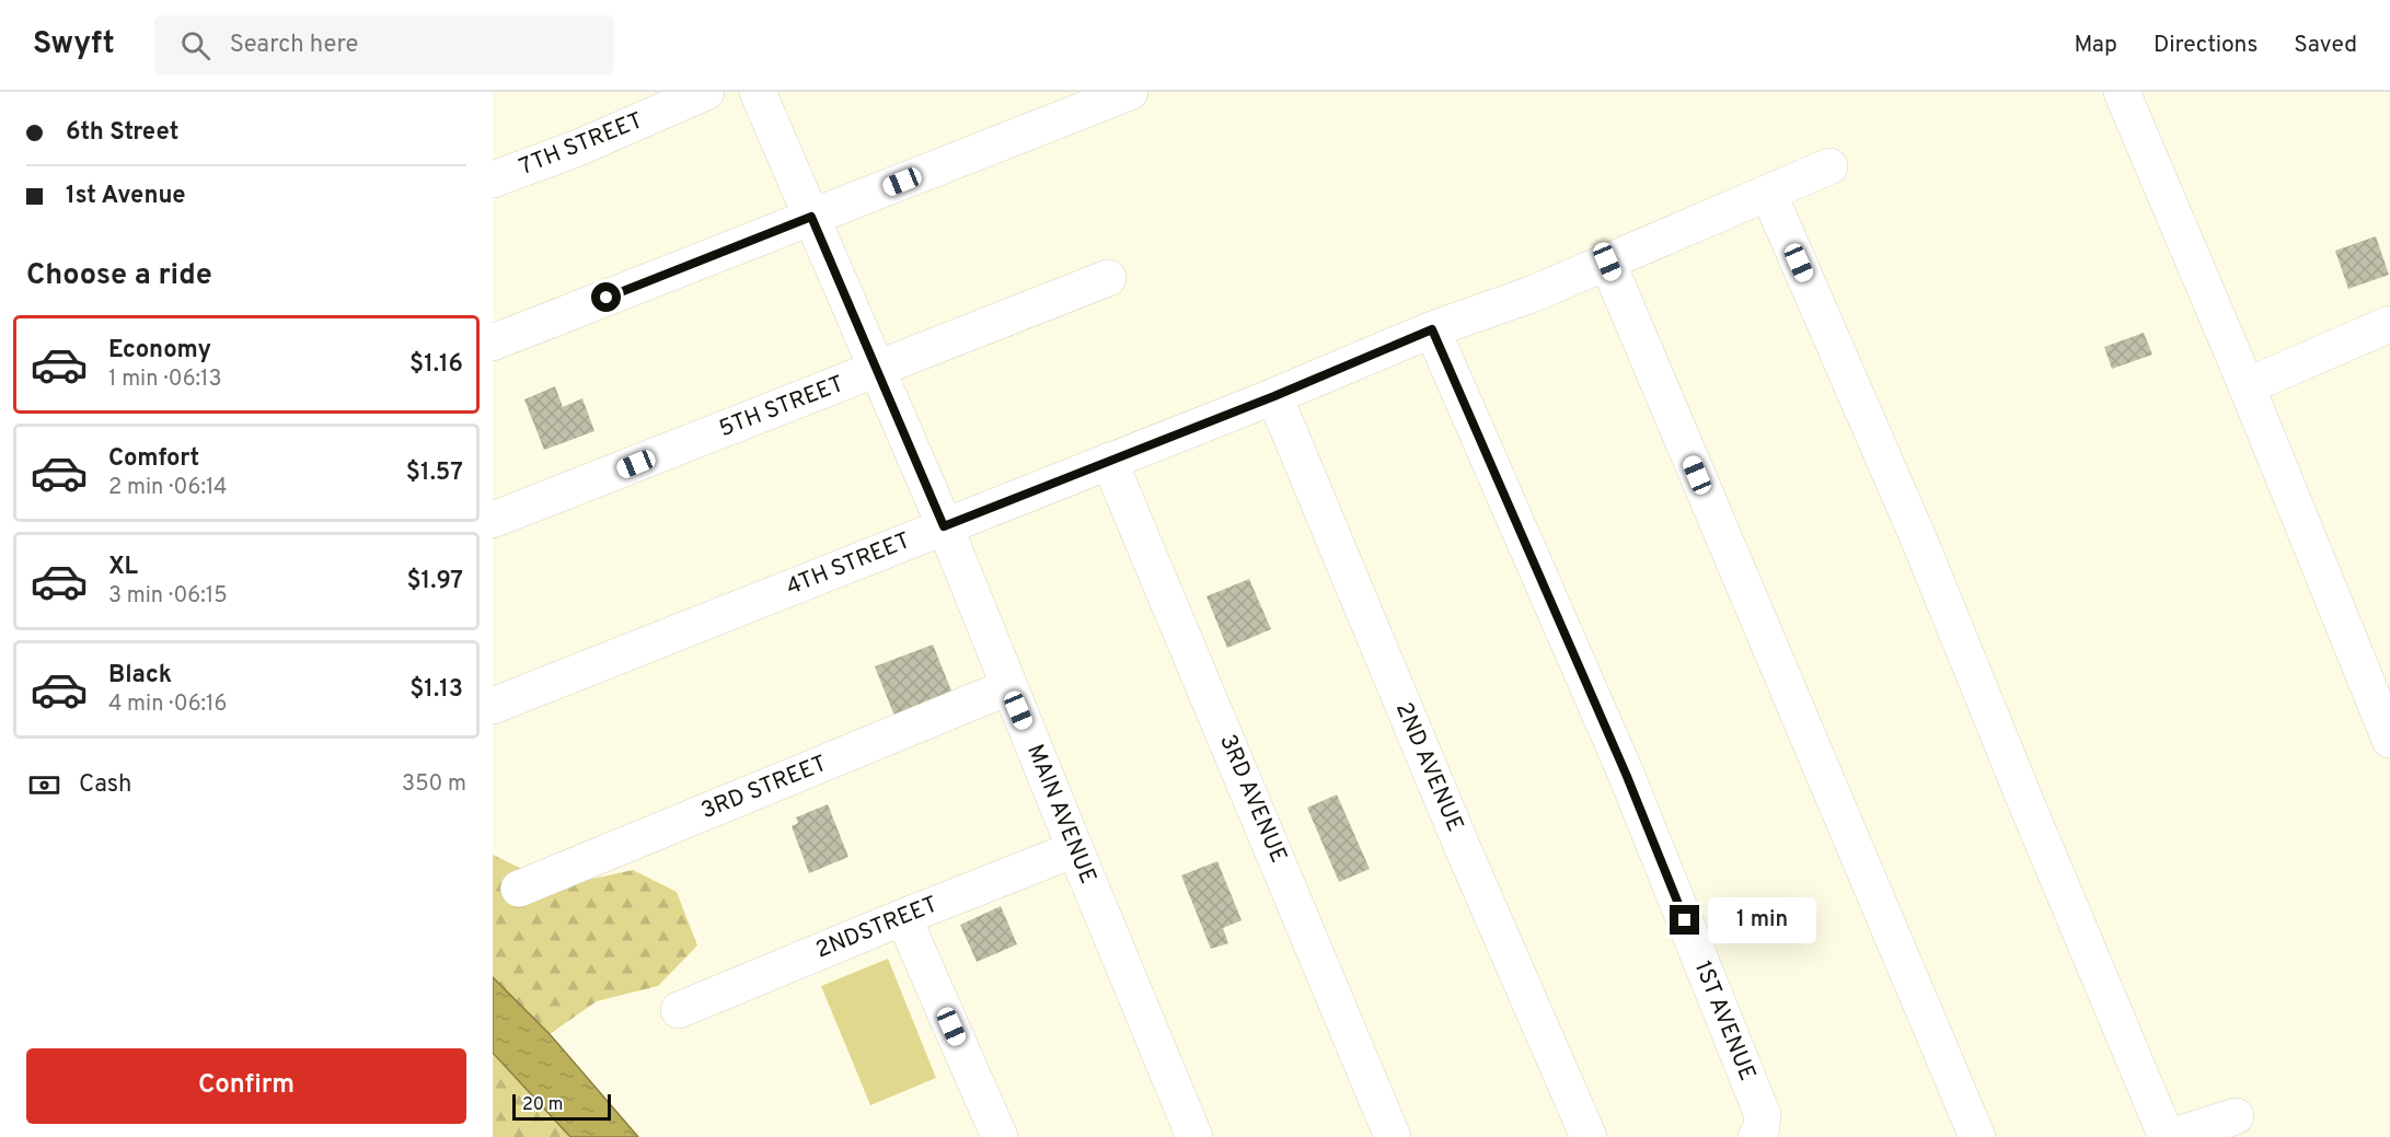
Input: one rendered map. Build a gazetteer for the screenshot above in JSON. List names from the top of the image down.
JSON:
{
  "streets": {
    "street": [
      "7TH STREET",
      "5TH STREET",
      "4TH STREET",
      "2ND AVENUE",
      "3RD STREET",
      "3RD AVENUE",
      "MAIN AVENUE",
      "2NDSTREET",
      "1ST AVENUE"
    ]
  },
  "crossings": [
    ["5TH STREET", "MAIN AVENUE"],
    ["4TH STREET", "2ND AVENUE"],
    ["4TH STREET", "3RD AVENUE"],
    ["4TH STREET", "MAIN AVENUE"],
    ["4TH STREET", "1ST AVENUE"],
    ["3RD STREET", "MAIN AVENUE"],
    ["MAIN AVENUE", "2NDSTREET"]
  ],
  "scale_bar": "20 m",
  "page": {
    "header": "Swyft",
    "search": "Search here",
    "nav": ["Map", "Directions", "Saved"],
    "banner": ["6th Street", "1st Avenue"],
    "heading": "Choose a ride",
    "list": [
      {
        "name": "Economy",
        "note": "1 min · 06:13",
        "value": "$1.16"
      },
      {
        "name": "Comfort",
        "note": "2 min · 06:14",
        "value": "$1.57"
      },
      {
        "name": "XL",
        "note": "3 min · 06:15",
        "value": "$1.97"
      },
      {
        "name": "Black",
        "note": "4 min · 06:16",
        "value": "$1.13"
      }
    ],
    "pay": ["Cash", "350 m"],
    "bubble": "1 min",
    "buttons": "Confirm",
    "scale": "20 m"
  }
}
